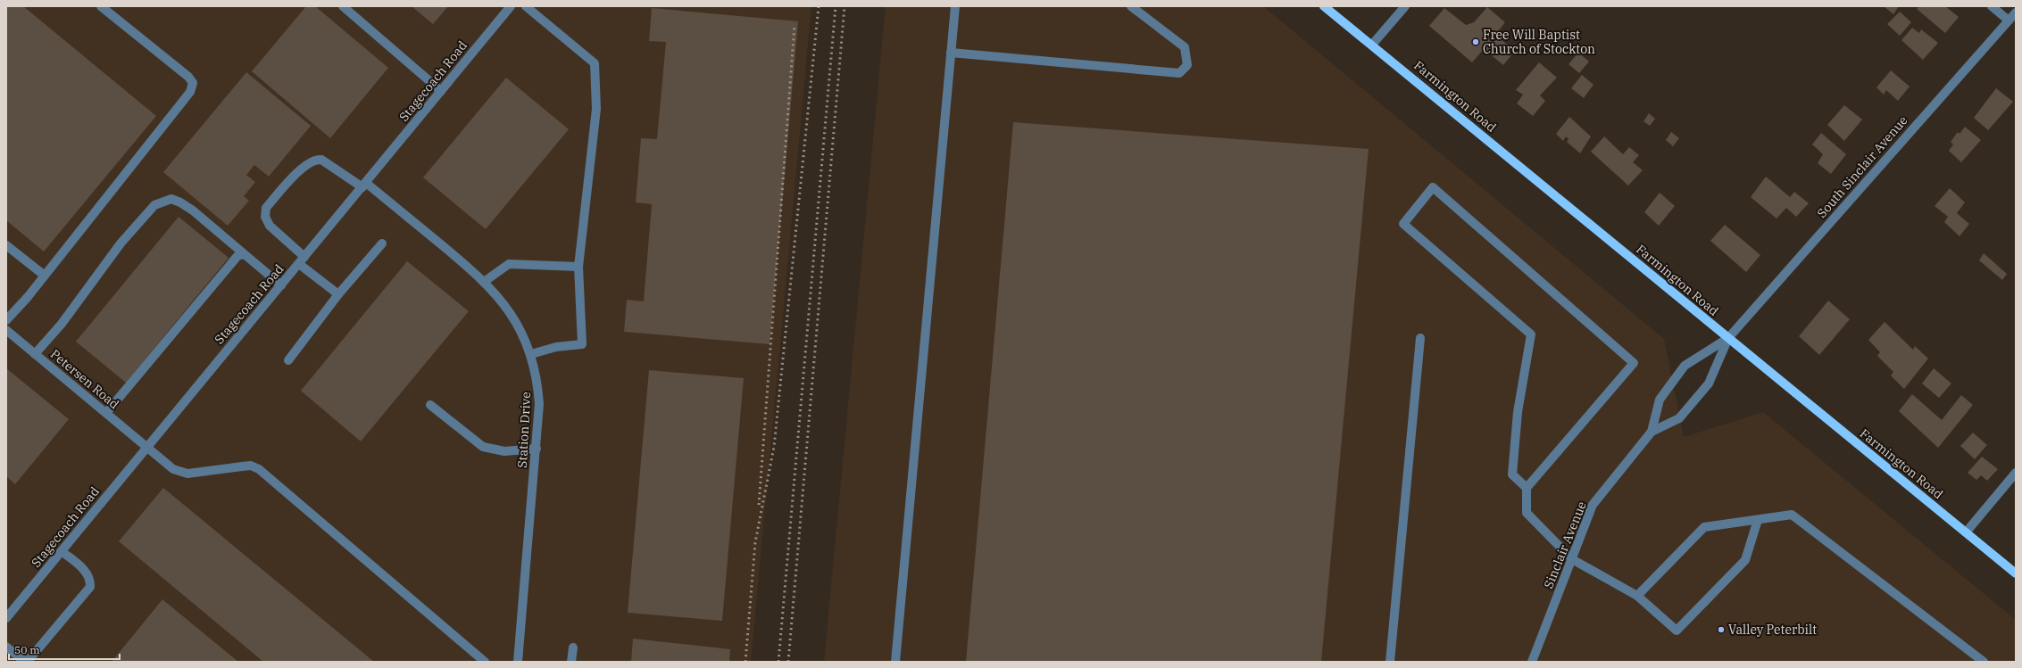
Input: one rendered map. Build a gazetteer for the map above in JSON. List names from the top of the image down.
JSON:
{
  "streets": {
    "main road": ["Farmington Road"],
    "street": [
      "Stagecoach Road",
      "South Sinclair Avenue",
      "Petersen Road",
      "Station Drive",
      "Sinclair Avenue"
    ]
  },
  "crossings": [
    ["Stagecoach Road", "Petersen Road"],
    ["Stagecoach Road", "Station Drive"],
    ["Farmington Road", "South Sinclair Avenue"],
    ["Farmington Road", "Sinclair Avenue"],
    ["South Sinclair Avenue", "Sinclair Avenue"]
  ],
  "places": ["Free Will Baptist Church of Stockton", "Valley Peterbilt"],
  "scale_bar": "50 m"
}
